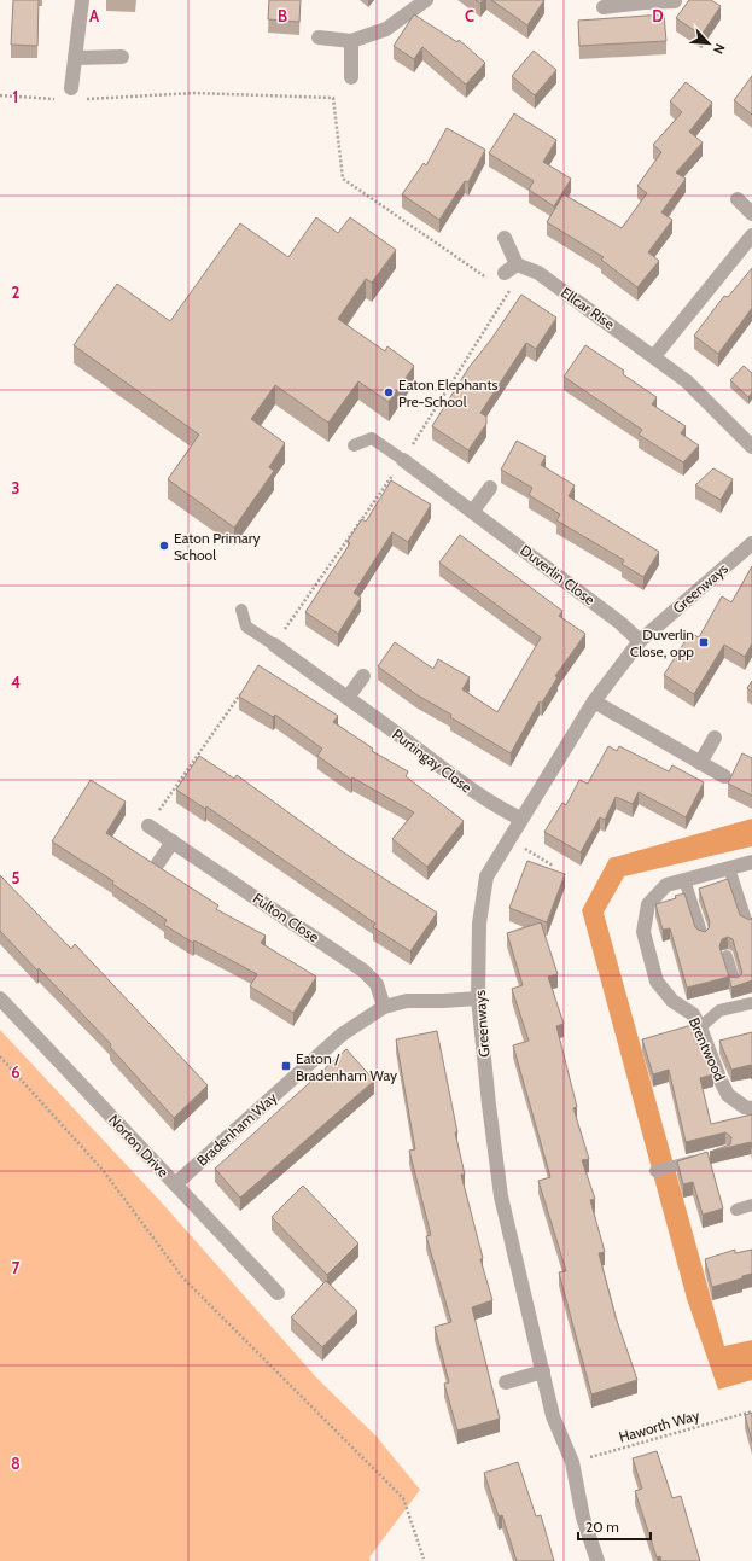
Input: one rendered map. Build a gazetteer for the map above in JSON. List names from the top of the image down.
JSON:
{
  "streets": {
    "street": [
      "Ellcar Rise",
      "Duverlin Close",
      "Greenways",
      "Purtingay Close",
      "Fulton Close",
      "Brentwood",
      "Bradenham Way",
      "Norton Drive"
    ],
    "path": ["Haworth Way"]
  },
  "crossings": [
    ["Duverlin Close", "Greenways"],
    ["Greenways", "Purtingay Close"],
    ["Greenways", "Bradenham Way"],
    ["Greenways", "Haworth Way"],
    ["Fulton Close", "Bradenham Way"],
    ["Bradenham Way", "Norton Drive"]
  ],
  "places": {
    "other": ["Eaton Elephants Pre-School", "Eaton Primary School"],
    "transit": ["Duverlin Close, opp", "Eaton / Bradenham Way"]
  },
  "scale_bar": "20 m",
  "north": "bottom right",
  "grid": {
    "columns": [
      "A",
      "B",
      "C",
      "D"
    ],
    "rows": [
      "1",
      "2",
      "3",
      "4",
      "5",
      "6",
      "7",
      "8"
    ]
  }
}
